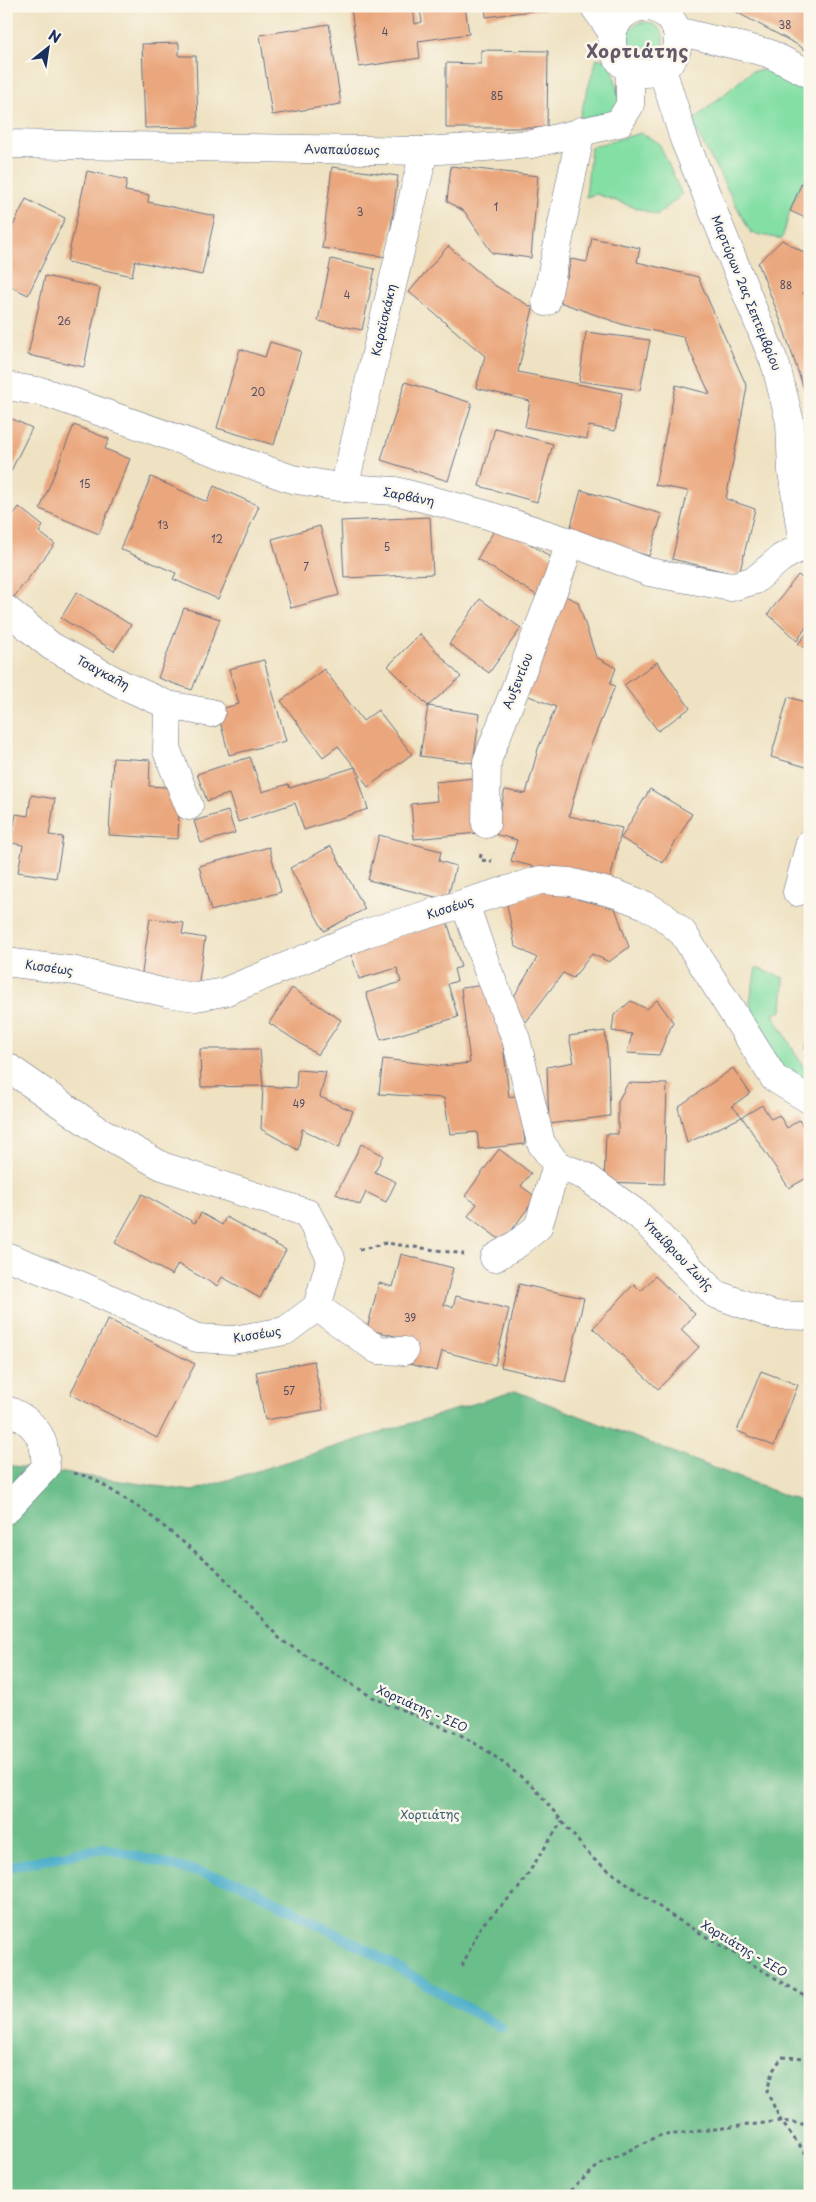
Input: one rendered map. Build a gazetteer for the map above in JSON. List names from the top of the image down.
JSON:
{
  "streets": {
    "street": [
      "Αναπαύσεως",
      "Μαρτύρων 2ας Σεπτεμβρίου",
      "Καραϊσκάκη",
      "Σαρβάνη",
      "Τσαγκαλη",
      "Αυξεντίου",
      "Κισσέως",
      "Υπαίθριου Ζωής"
    ],
    "path": ["Χορτιάτης - ΣΕΟ"]
  },
  "crossings": [
    ["Αναπαύσεως", "Μαρτύρων 2ας Σεπτεμβρίου"],
    ["Αναπαύσεως", "Καραϊσκάκη"],
    ["Μαρτύρων 2ας Σεπτεμβρίου", "Σαρβάνη"],
    ["Καραϊσκάκη", "Σαρβάνη"],
    ["Σαρβάνη", "Αυξεντίου"]
  ],
  "districts": ["Χορτιάτης"],
  "parks": ["Χορτιάτης"],
  "house_numbers": [
    "38",
    "4",
    "85",
    "1",
    "3",
    "88",
    "4",
    "26",
    "20",
    "15",
    "13",
    "12",
    "5",
    "7",
    "49",
    "39",
    "57"
  ],
  "north": "top right"
}
